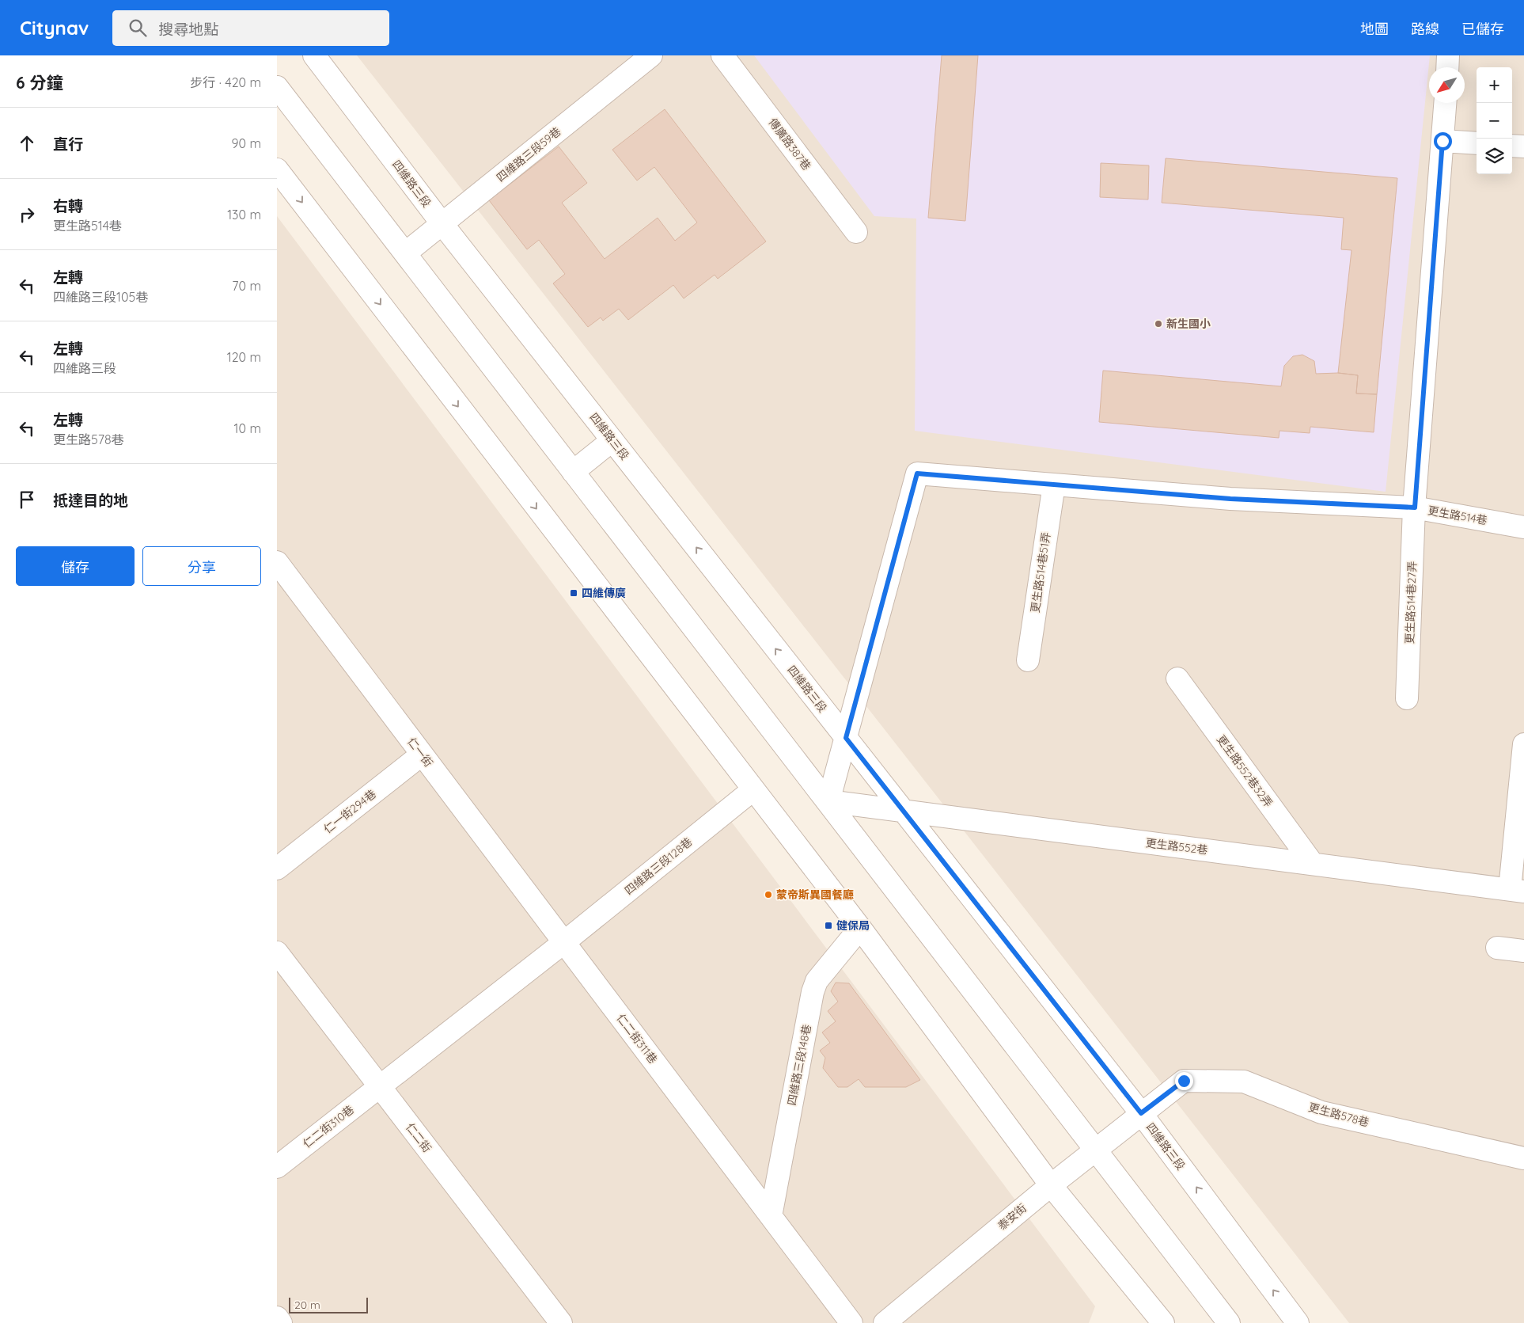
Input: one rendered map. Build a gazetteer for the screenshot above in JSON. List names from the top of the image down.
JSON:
{
  "streets": {
    "street": [
      "傳廣路387巷",
      "四維路三段59巷",
      "四維路三段",
      "更生路514巷",
      "更生路514巷51弄",
      "更生路514巷27弄",
      "仁一街",
      "更生路552巷32弄",
      "仁一街294巷",
      "更生路552巷",
      "四維路三段128巷",
      "仁二街311巷",
      "四維路三段148巷",
      "更生路578巷",
      "仁二街310巷",
      "仁二街",
      "泰安街"
    ]
  },
  "crossings": [
    ["四維路三段59巷", "四維路三段"],
    ["四維路三段", "更生路514巷"],
    ["四維路三段", "更生路552巷"],
    ["四維路三段", "更生路578巷"],
    ["四維路三段", "泰安街"],
    ["更生路514巷", "更生路514巷51弄"],
    ["更生路514巷", "更生路514巷27弄"],
    ["仁一街", "仁一街294巷"],
    ["仁一街", "四維路三段128巷"],
    ["仁一街", "仁二街311巷"],
    ["更生路552巷32弄", "更生路552巷"],
    ["四維路三段128巷", "仁二街311巷"],
    ["仁二街311巷", "四維路三段148巷"],
    ["更生路578巷", "泰安街"],
    ["仁二街310巷", "仁二街"]
  ],
  "places": {
    "other": ["新生國小", "蒙帝斯異國餐廳"],
    "transit": ["四維傳廣", "健保局"]
  },
  "scale_bar": "20 m",
  "north": "bottom left",
  "page": {
    "header": "Citynav",
    "search": "搜尋地點",
    "nav": ["地圖", "路線", "已儲存"],
    "heading": ["6 分鐘", "步行 · 420 m"],
    "map_buttons": ["+", "−"],
    "list": [
      ["直行", "90 m"],
      ["右轉", "更生路514巷", "130 m"],
      ["左轉", "四維路三段105巷", "70 m"],
      ["左轉", "四維路三段", "120 m"],
      ["左轉", "更生路578巷", "10 m"],
      "抵達目的地"
    ],
    "buttons": ["儲存", "分享"],
    "scale": "20 m"
  }
}
